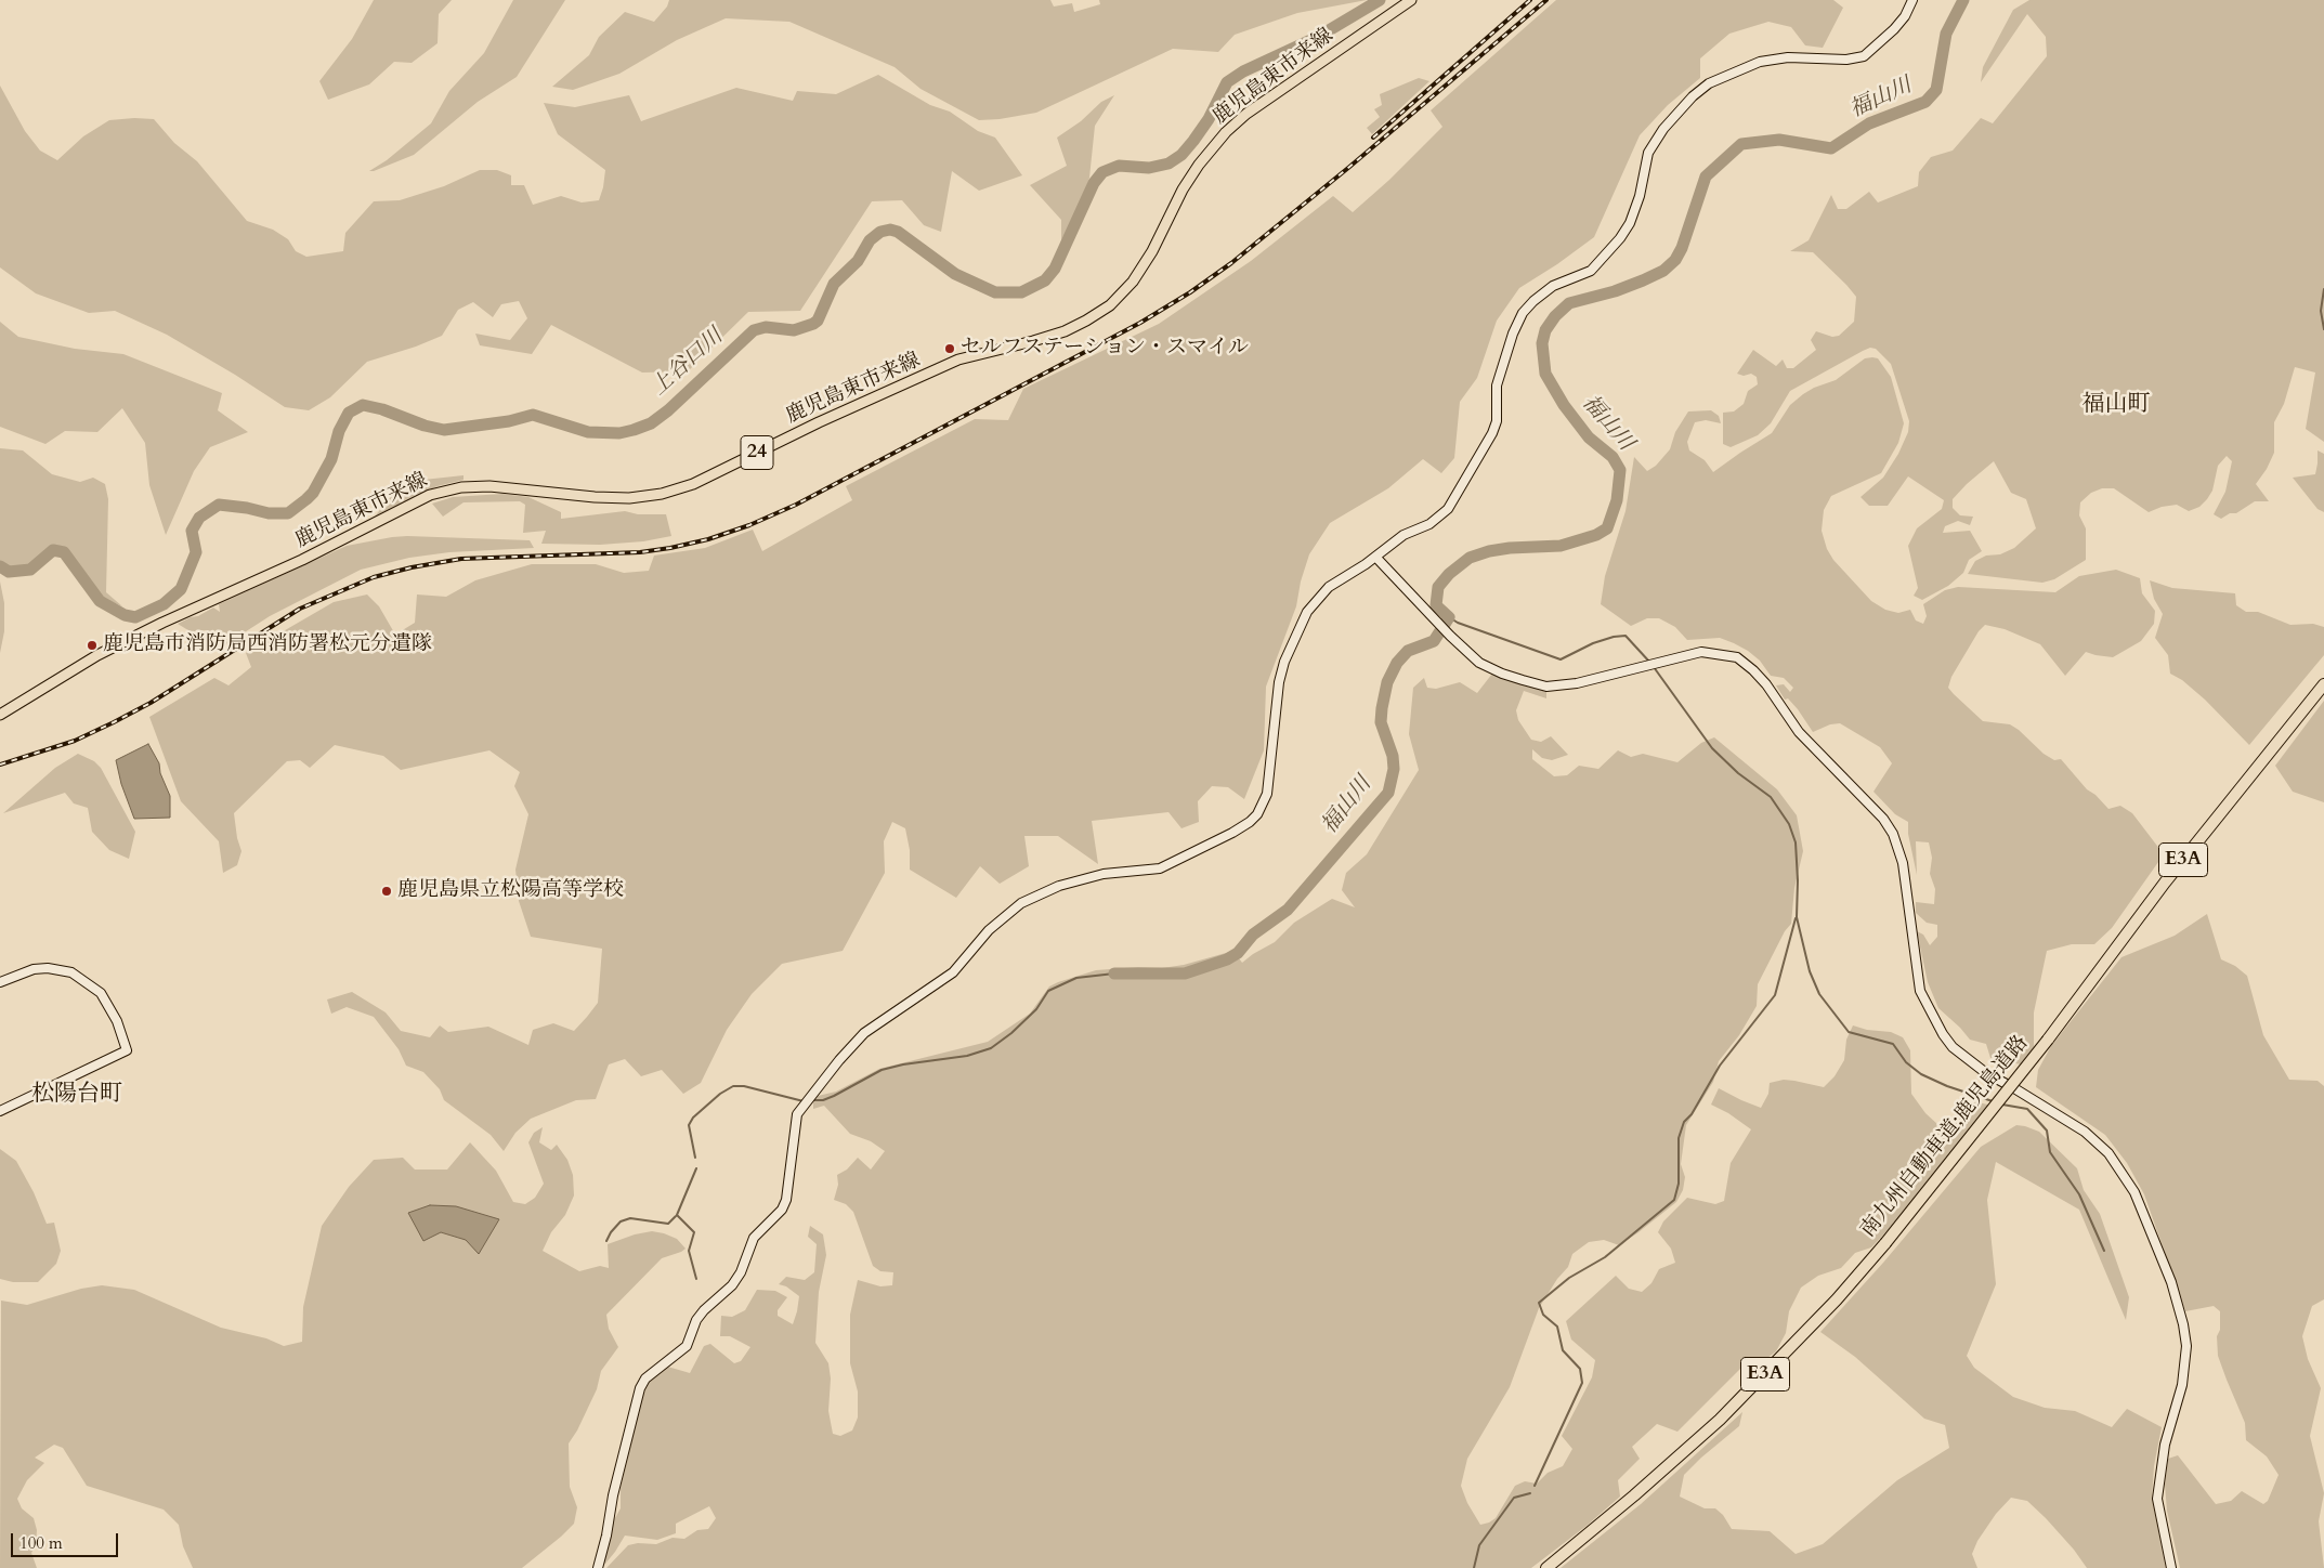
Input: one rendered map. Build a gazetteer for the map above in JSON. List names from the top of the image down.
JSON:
{
  "streets": {
    "highway": ["E3A", "南九州自動車道;鹿児島道路"],
    "main road": ["鹿児島東市来線", "24"]
  },
  "districts": ["福山町", "松陽台町"],
  "water": ["福山川", "上谷口川"],
  "places": ["セルフステーション・スマイル", "鹿児島市消防局西消防署松元分遣隊", "鹿児島県立松陽高等学校"],
  "scale_bar": "100 m"
}
